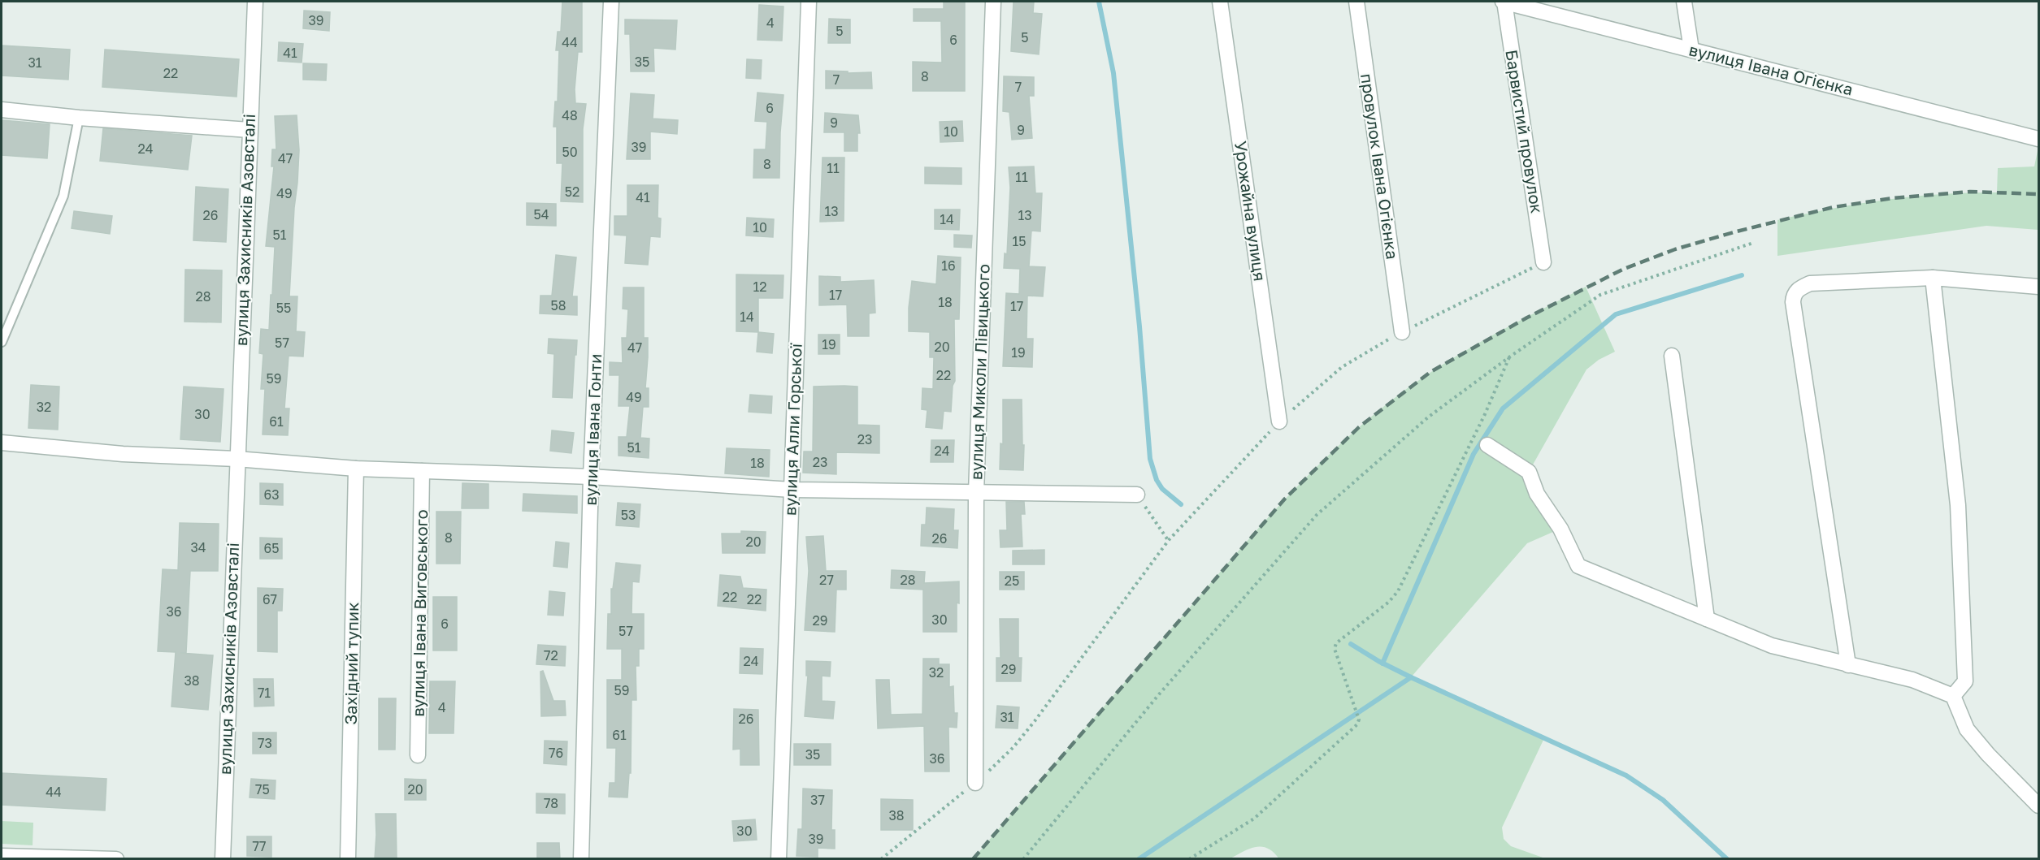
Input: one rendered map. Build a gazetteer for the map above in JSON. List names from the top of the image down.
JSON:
{
  "streets": {
    "street": [
      "вулиця Івана Огієнка",
      "Барвистий провулок",
      "провулок Івана Огієнка",
      "Урожайна вулиця",
      "вулиця Захисників Азовсталі",
      "вулиця Миколи Лівицького",
      "вулиця Івана Гонти",
      "вулиця Алли Горської",
      "вулиця Івана Виговського",
      "Західний тупик"
    ]
  },
  "crossings": [
    ["вулиця Івана Огієнка", "Барвистий провулок"]
  ],
  "house_numbers": [
    "39",
    "4",
    "5",
    "5",
    "6",
    "44",
    "41",
    "35",
    "31",
    "22",
    "8",
    "7",
    "7",
    "6",
    "48",
    "9",
    "9",
    "10",
    "39",
    "24",
    "50",
    "47",
    "8",
    "11",
    "11",
    "52",
    "49",
    "41",
    "13",
    "54",
    "26",
    "13",
    "14",
    "10",
    "51",
    "15",
    "16",
    "12",
    "17",
    "28",
    "18",
    "58",
    "17",
    "55",
    "14",
    "57",
    "19",
    "20",
    "47",
    "19",
    "22",
    "59",
    "49",
    "32",
    "30",
    "61",
    "23",
    "51",
    "24",
    "23",
    "18",
    "63",
    "53",
    "8",
    "26",
    "20",
    "34",
    "65",
    "27",
    "28",
    "25",
    "22",
    "67",
    "22",
    "36",
    "30",
    "29",
    "6",
    "57",
    "72",
    "24",
    "29",
    "32",
    "38",
    "59",
    "71",
    "4",
    "31",
    "26",
    "61",
    "73",
    "76",
    "35",
    "36",
    "75",
    "20",
    "44",
    "37",
    "78",
    "38",
    "30",
    "39",
    "77"
  ]
}
